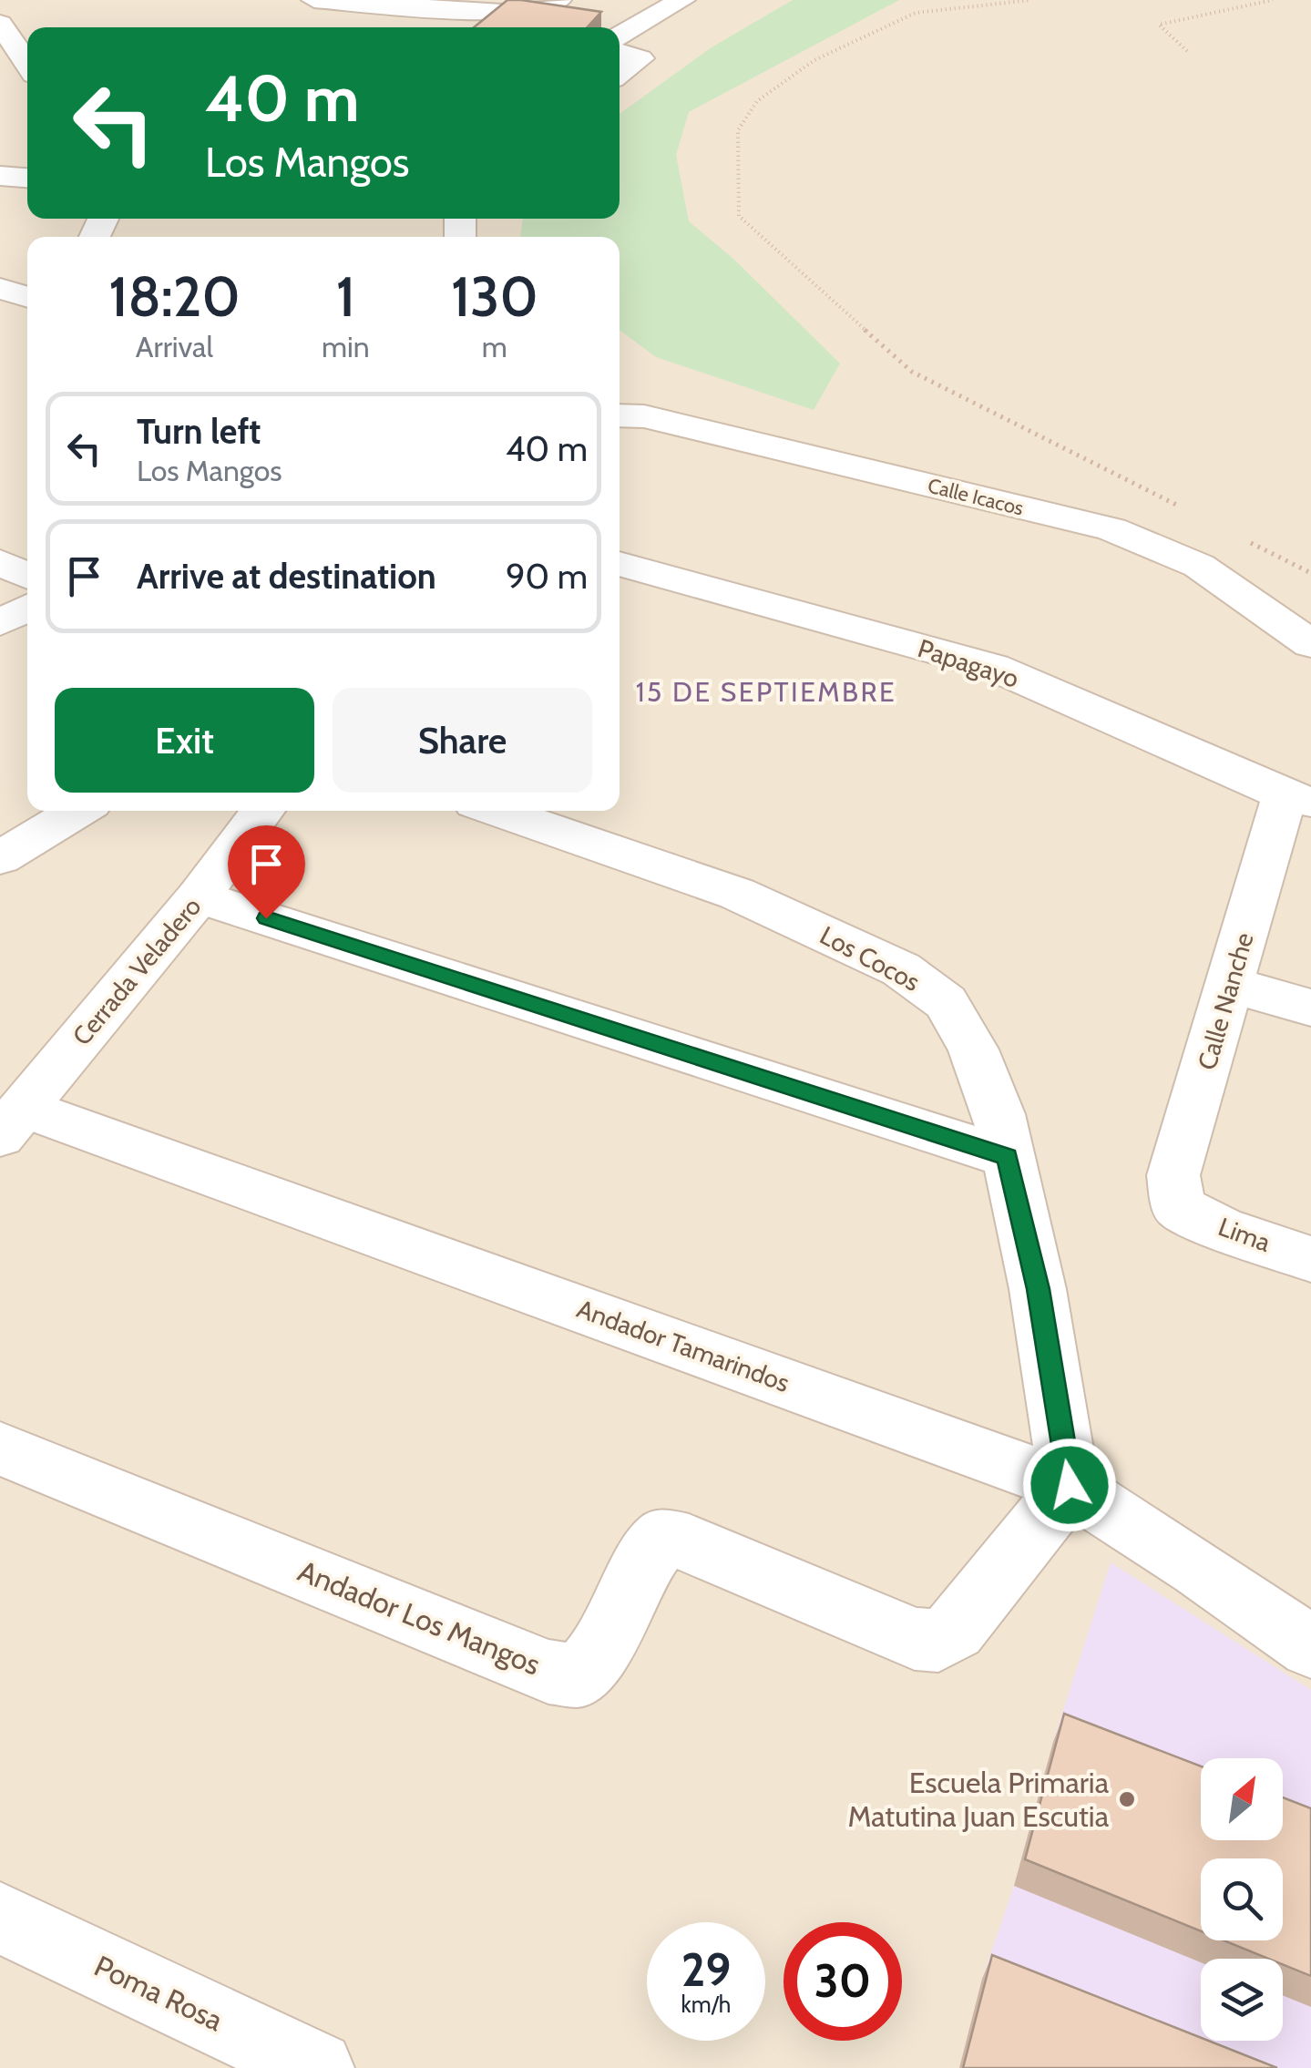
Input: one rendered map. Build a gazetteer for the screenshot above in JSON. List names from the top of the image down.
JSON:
{
  "streets": {
    "street": [
      "Calle Icacos",
      "Papagayo",
      "Los Cocos",
      "Cerrada Veladero",
      "Calle Nanche",
      "Lima",
      "Andador Tamarindos",
      "Andador Los Mangos",
      "Poma Rosa"
    ]
  },
  "crossings": [
    ["Papagayo", "Calle Nanche"],
    ["Los Cocos", "Andador Tamarindos"],
    ["Los Cocos", "Andador Los Mangos"],
    ["Cerrada Veladero", "Andador Tamarindos"],
    ["Calle Nanche", "Lima"],
    ["Andador Tamarindos", "Andador Los Mangos"]
  ],
  "districts": ["15 DE SEPTIEMBRE"],
  "places": ["Escuela Primaria Matutina Juan Escutia"],
  "north": "top right",
  "page": {
    "turn": ["40 m", "Los Mangos"],
    "eta": [
      "18:20",
      "Arrival",
      "1",
      "min",
      "130",
      "m"
    ],
    "list": [
      {
        "name": "Turn left",
        "note": "Los Mangos",
        "value": "40 m"
      },
      {
        "name": "Arrive at destination",
        "value": "90 m"
      }
    ],
    "buttons": ["Exit", "Share"],
    "speed": "29 km/h",
    "limit": "30"
  }
}
